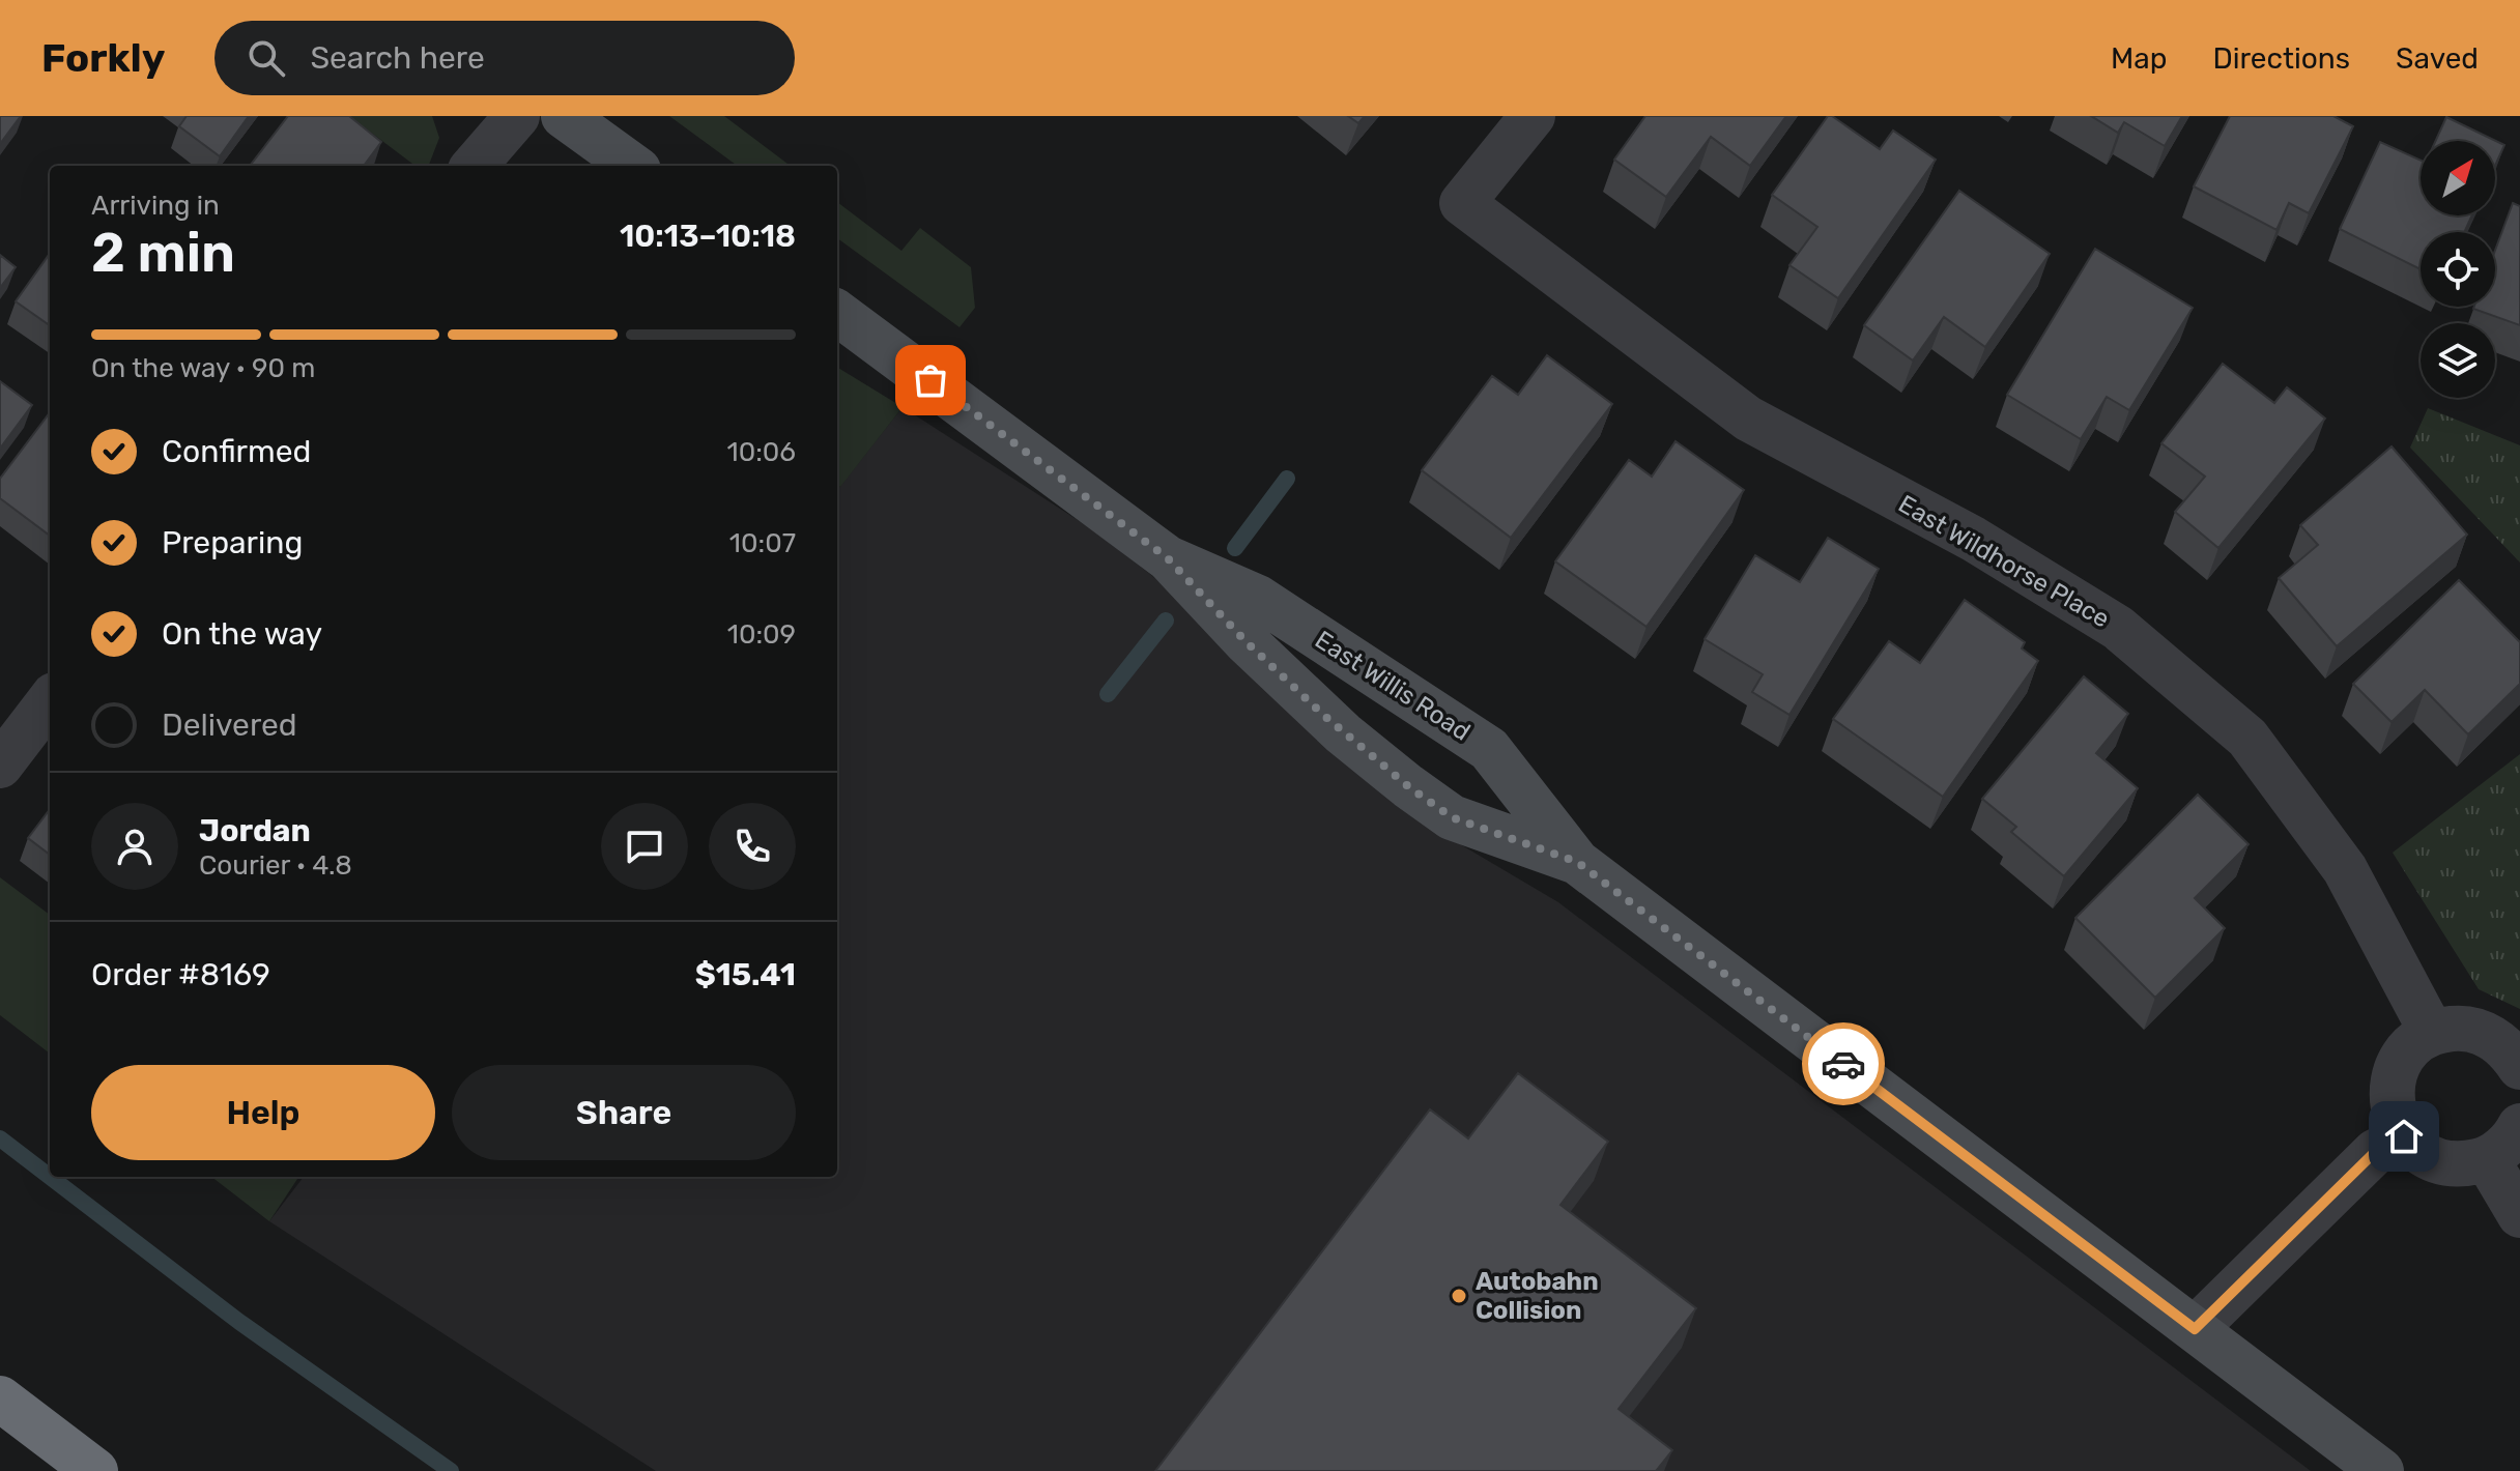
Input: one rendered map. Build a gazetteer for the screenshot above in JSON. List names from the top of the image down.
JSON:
{
  "streets": {
    "street": ["East Wildhorse Place", "East Willis Road"]
  },
  "places": ["Autobahn Collision"],
  "north": "top right",
  "page": {
    "header": "Forkly",
    "search": "Search here",
    "nav": ["Map", "Directions", "Saved"],
    "heading": ["2 min", "Arriving in", "10:13–10:18"],
    "panel": [
      "Jordan",
      "Courier · 4.8",
      "Order #8169",
      "$15.41"
    ],
    "bar": "On the way · 90 m",
    "list": [
      ["Confirmed", "10:06"],
      ["Preparing", "10:07"],
      ["On the way", "10:09"],
      "Delivered"
    ],
    "buttons": ["Help", "Share"]
  }
}
